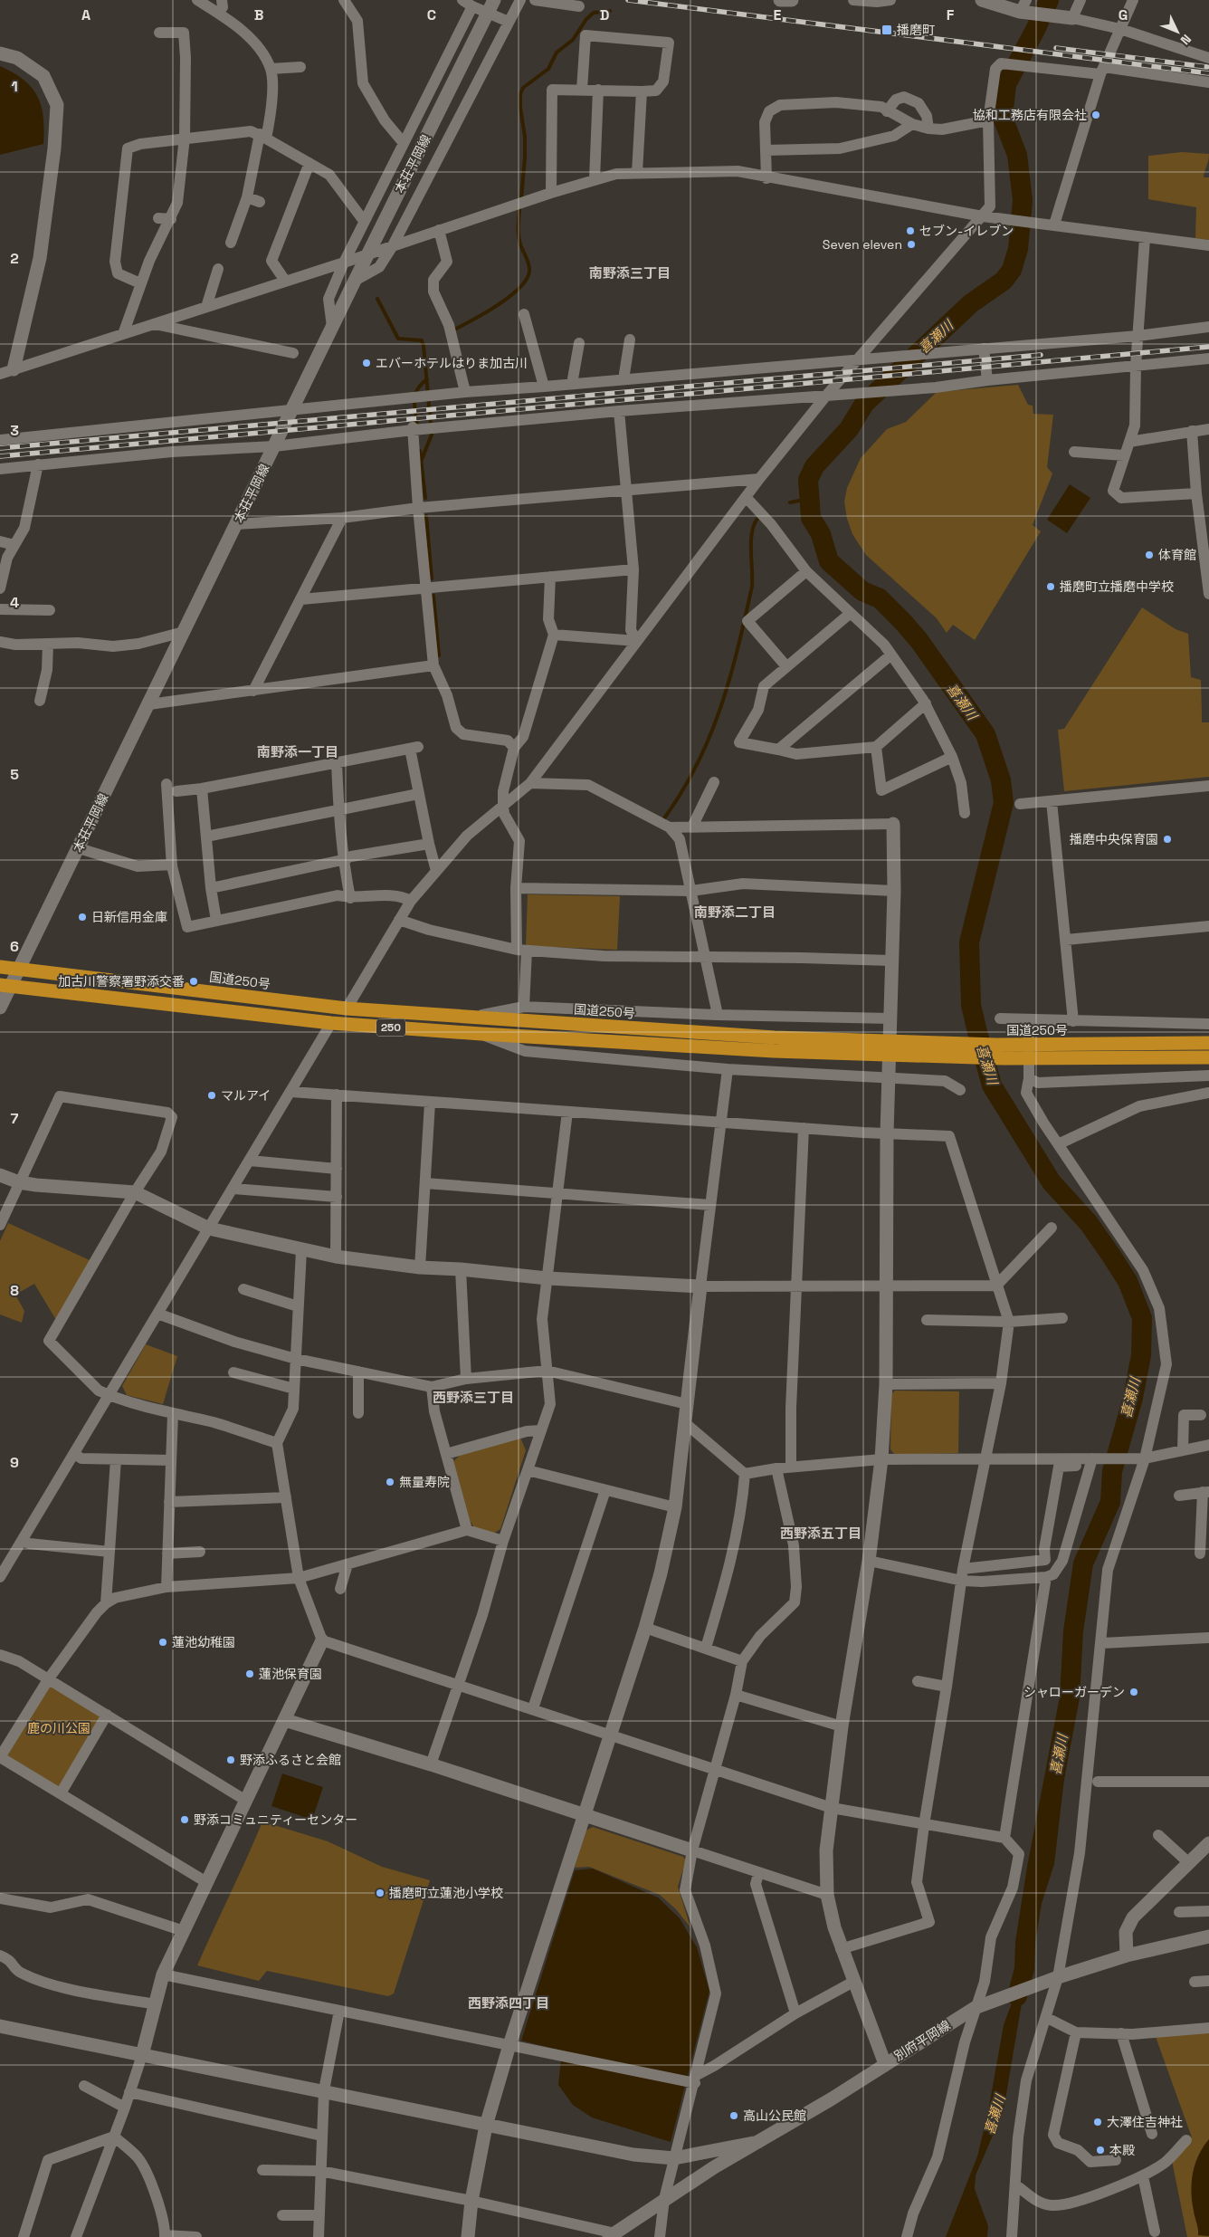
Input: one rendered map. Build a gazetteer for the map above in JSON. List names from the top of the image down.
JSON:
{
  "streets": {
    "highway": ["国道250号", "250"],
    "street": ["本荘平岡線", "別府平岡線"]
  },
  "crossings": [
    ["本荘平岡線", "国道250号"]
  ],
  "districts": [
    "南野添三丁目",
    "南野添一丁目",
    "南野添二丁目",
    "西野添三丁目",
    "西野添五丁目",
    "西野添四丁目"
  ],
  "water": ["喜瀬川"],
  "parks": ["鹿の川公園"],
  "places": {
    "transit": ["播磨町"],
    "other": [
      "協和工務店有限会社",
      "セブン-イレブン",
      "Seven eleven",
      "エバーホテルはりま加古川",
      "体育館",
      "播磨町立播磨中学校",
      "播磨中央保育園",
      "日新信用金庫",
      "加古川警察署野添交番",
      "マルアイ",
      "無量寿院",
      "蓮池幼稚園",
      "蓮池保育園",
      "シャローガーデン",
      "野添ふるさと会館",
      "野添コミュニティーセンター",
      "播磨町立蓮池小学校",
      "高山公民館",
      "大澤住吉神社",
      "本殿"
    ]
  },
  "north": "bottom right",
  "grid": {
    "columns": [
      "A",
      "B",
      "C",
      "D",
      "E",
      "F",
      "G"
    ],
    "rows": [
      "1",
      "2",
      "3",
      "4",
      "5",
      "6",
      "7",
      "8",
      "9"
    ]
  }
}
